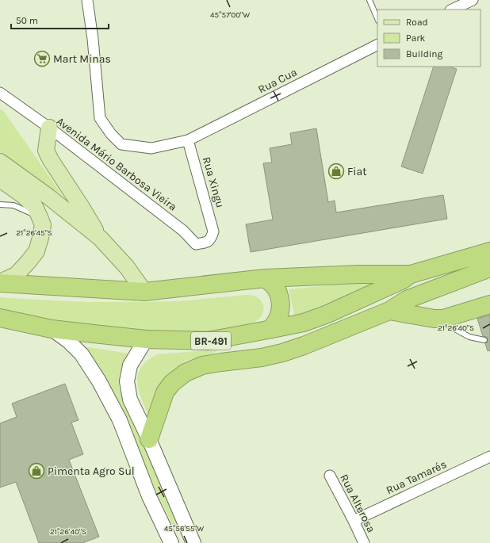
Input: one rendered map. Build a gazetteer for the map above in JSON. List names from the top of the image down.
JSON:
{
  "streets": {
    "highway": ["BR-491"],
    "street": [
      "Rua Cua",
      "Avenida Mário Barbosa Vieira",
      "Rua Xingu",
      "Rua Tamarés",
      "Rua Alterosa"
    ]
  },
  "crossings": [
    ["Rua Cua", "Rua Xingu"],
    ["Avenida Mário Barbosa Vieira", "Rua Xingu"],
    ["Rua Tamarés", "Rua Alterosa"]
  ],
  "places": {
    "supermarket": ["Mart Minas"],
    "shop": ["Fiat", "Pimenta Agro Sul"]
  },
  "legend": ["Road", "Park", "Building"],
  "scale_bar": "50 m",
  "coordinates": [
    "45°57'00\"W",
    "21°26'45\"S",
    "21°26'40\"S",
    "45°56'55\"W"
  ]
}
